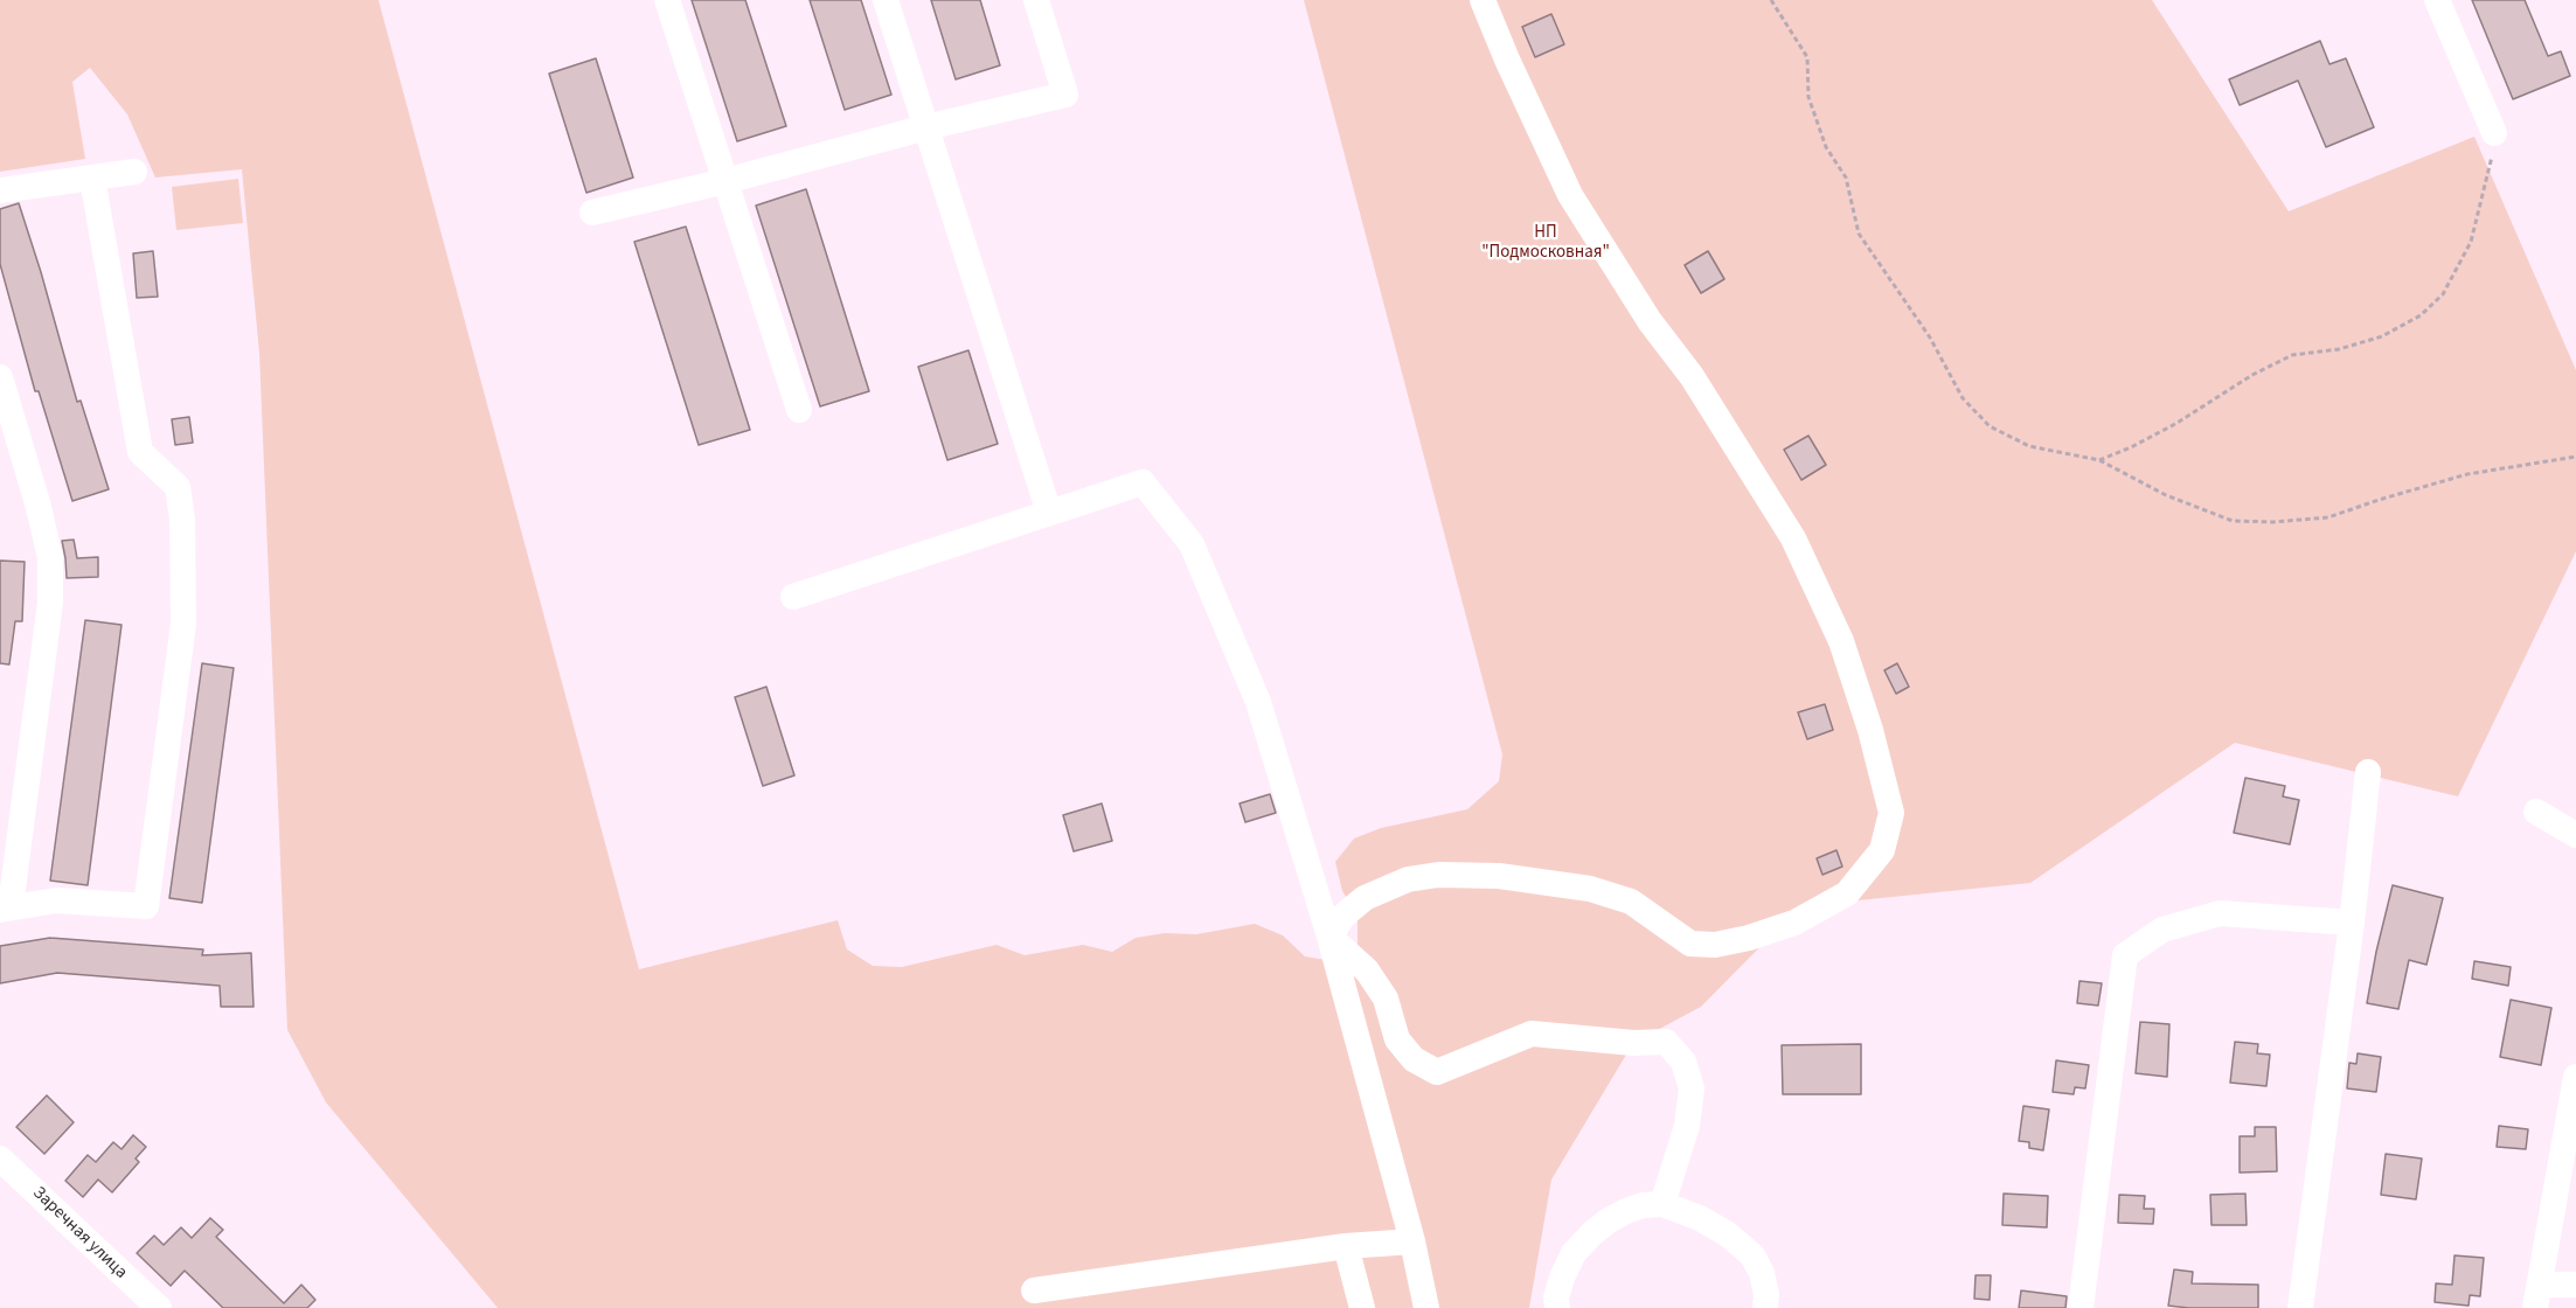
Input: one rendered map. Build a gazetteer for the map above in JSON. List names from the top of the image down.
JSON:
{
  "streets": {
    "street": ["Заречная улица"]
  },
  "parks": ["НП \"Подмосковная\""]
}
